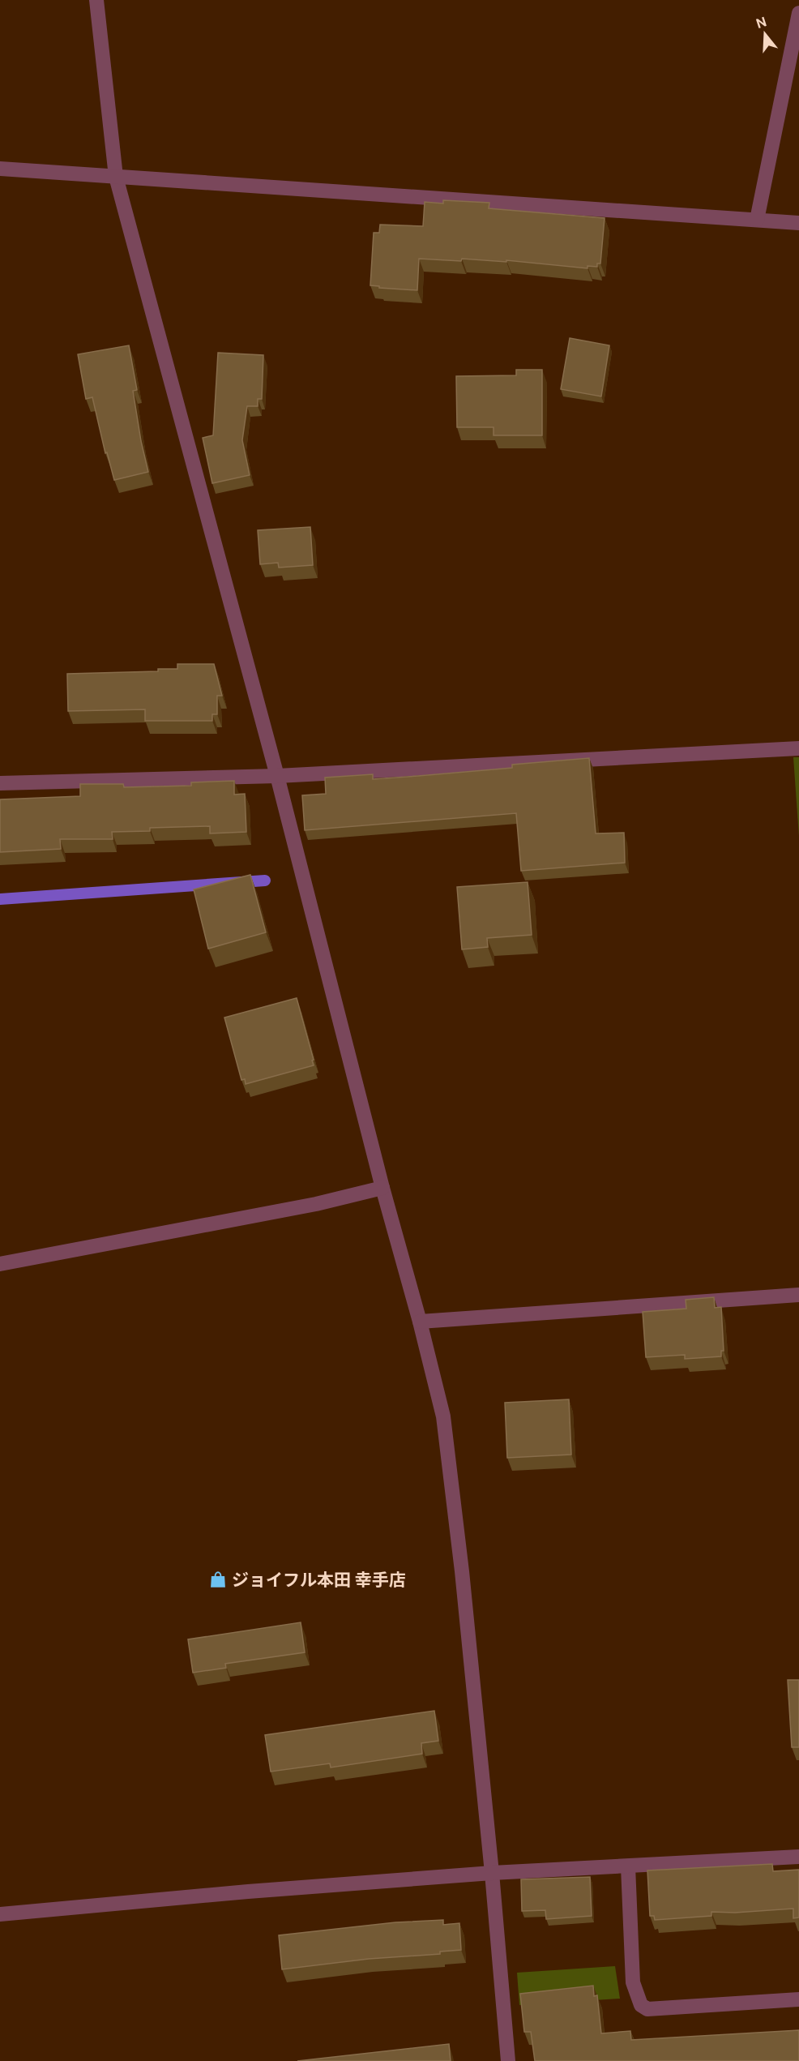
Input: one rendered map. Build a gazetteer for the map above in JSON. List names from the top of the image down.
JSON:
{
  "places": {
    "shop": ["ジョイフル本田 幸手店"]
  },
  "north": "top"
}
